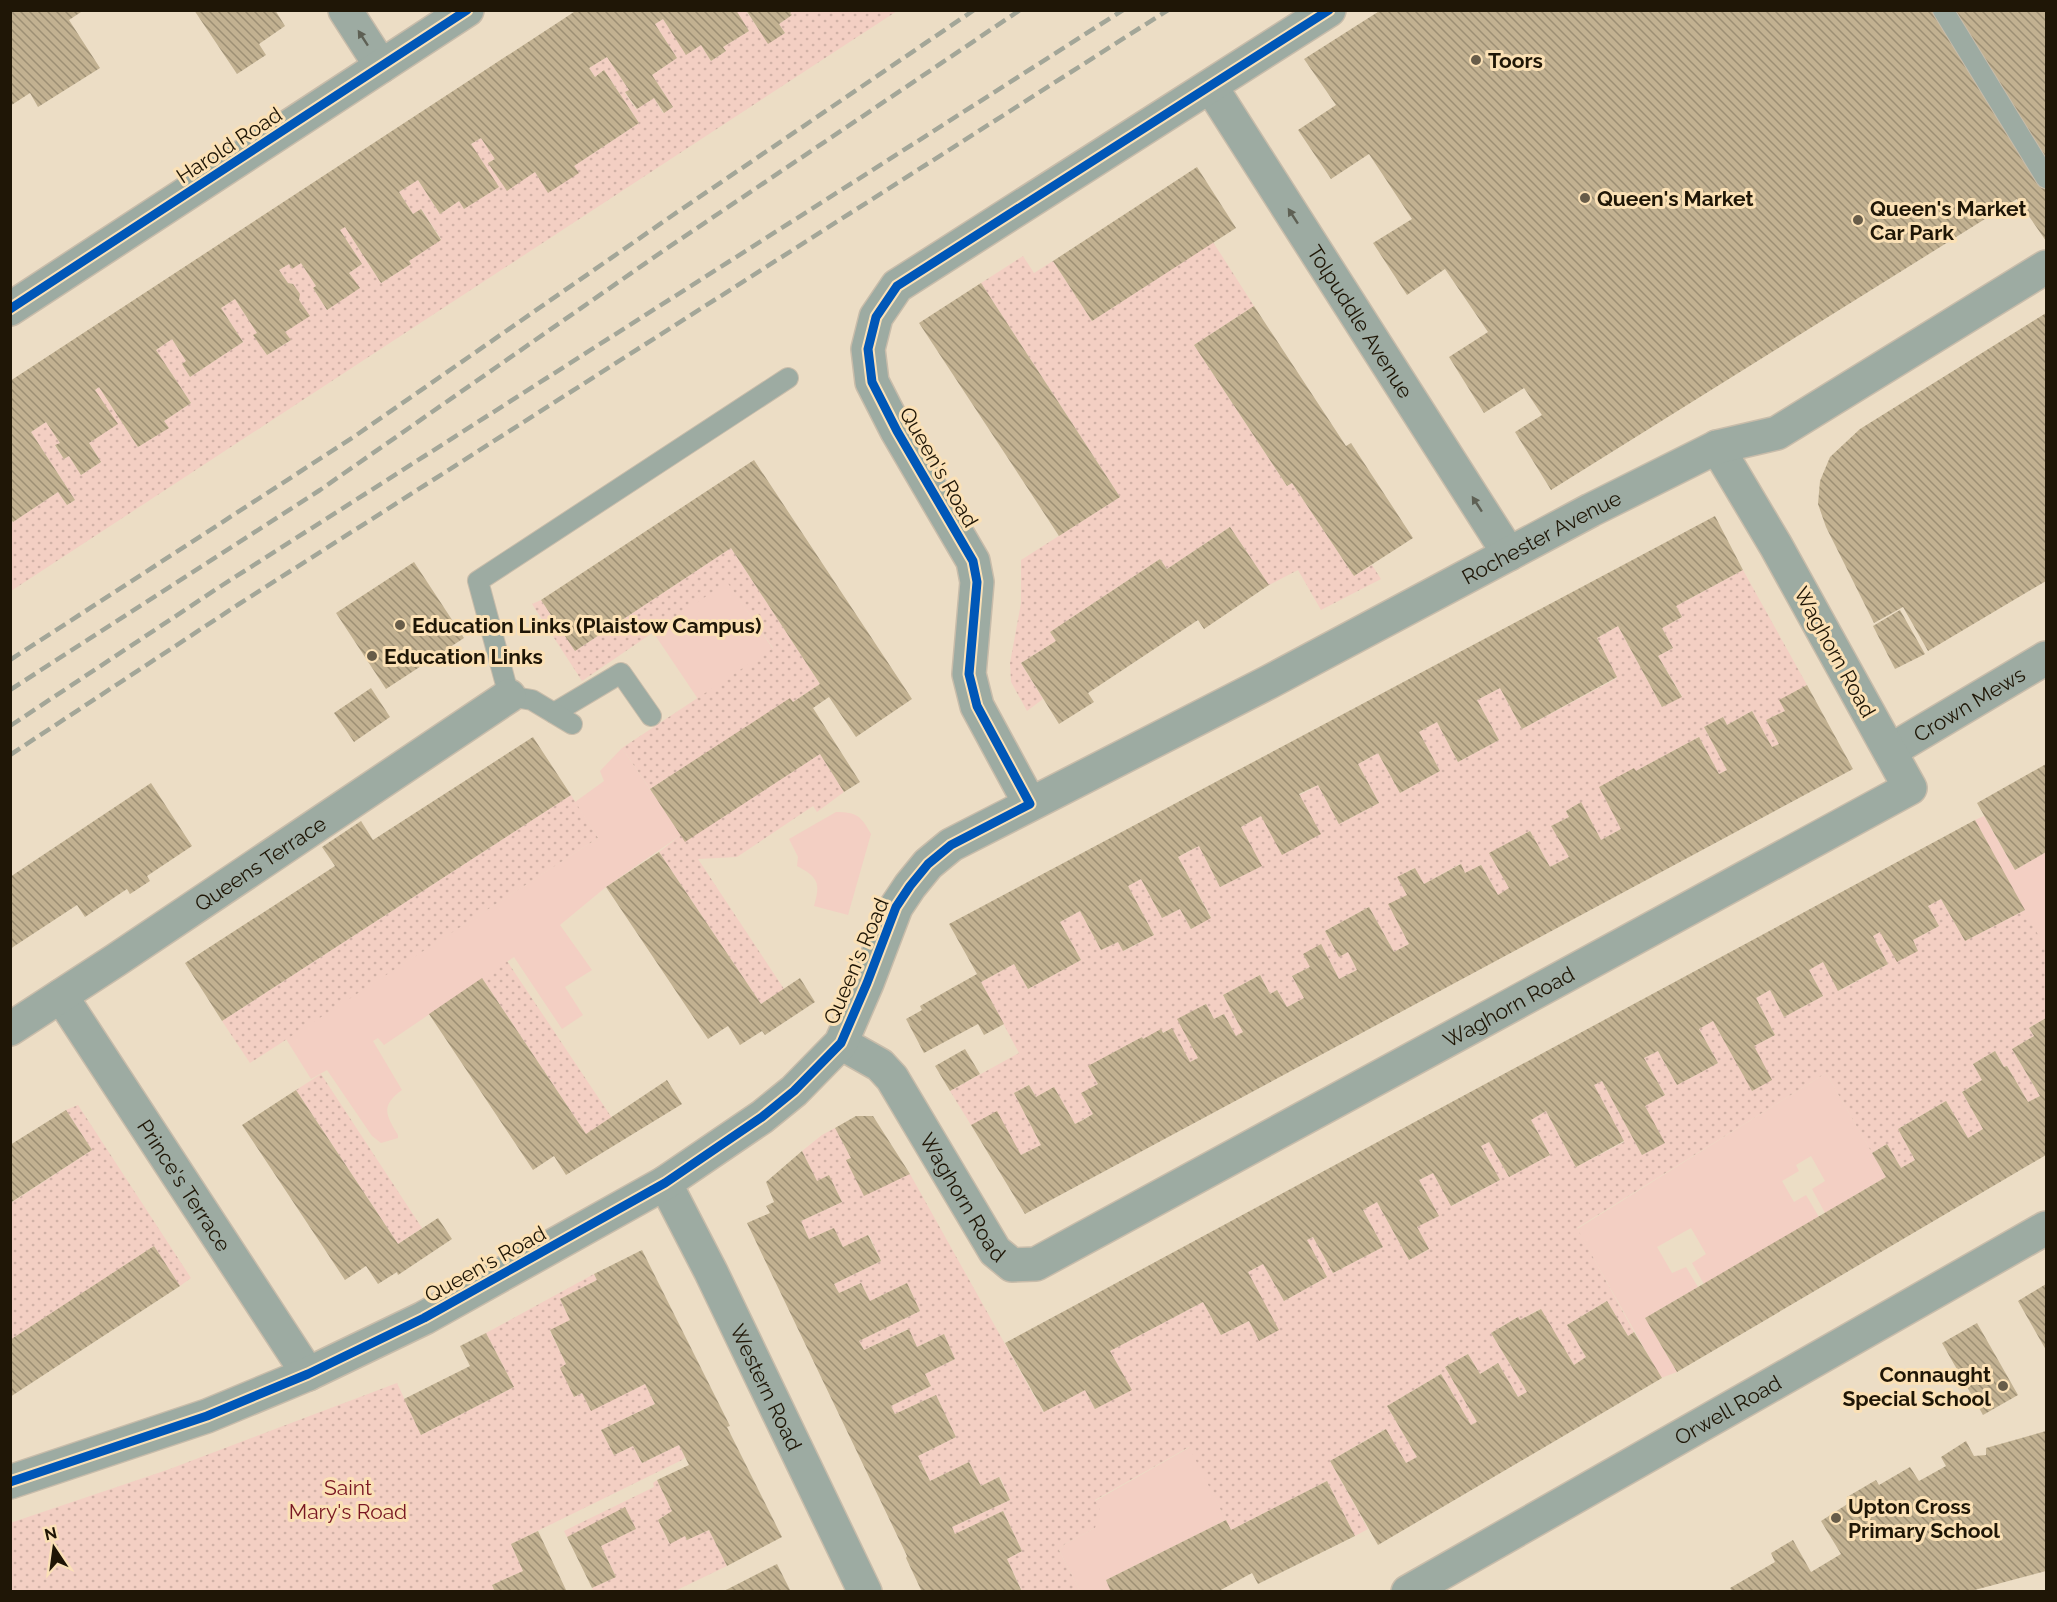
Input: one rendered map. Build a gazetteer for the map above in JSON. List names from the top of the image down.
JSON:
{
  "streets": {
    "street": [
      "Harold Road",
      "Tolpuddle Avenue",
      "Queen's Road",
      "Rochester Avenue",
      "Waghorn Road",
      "Crown Mews",
      "Queens Terrace",
      "Prince's Terrace",
      "Western Road",
      "Orwell Road"
    ]
  },
  "crossings": [
    ["Tolpuddle Avenue", "Queen's Road"],
    ["Tolpuddle Avenue", "Rochester Avenue"],
    ["Queen's Road", "Rochester Avenue"],
    ["Queen's Road", "Waghorn Road"],
    ["Queen's Road", "Prince's Terrace"],
    ["Queen's Road", "Western Road"],
    ["Rochester Avenue", "Waghorn Road"],
    ["Waghorn Road", "Crown Mews"],
    ["Queens Terrace", "Prince's Terrace"]
  ],
  "one_way": ["Tolpuddle Avenue"],
  "parks": ["Saint Mary's Road"],
  "places": [
    "Toors",
    "Queen's Market",
    "Queen's Market Car Park",
    "Education Links (Plaistow Campus)",
    "Education Links",
    "Connaught Special School",
    "Upton Cross Primary School"
  ],
  "north": "top"
}
